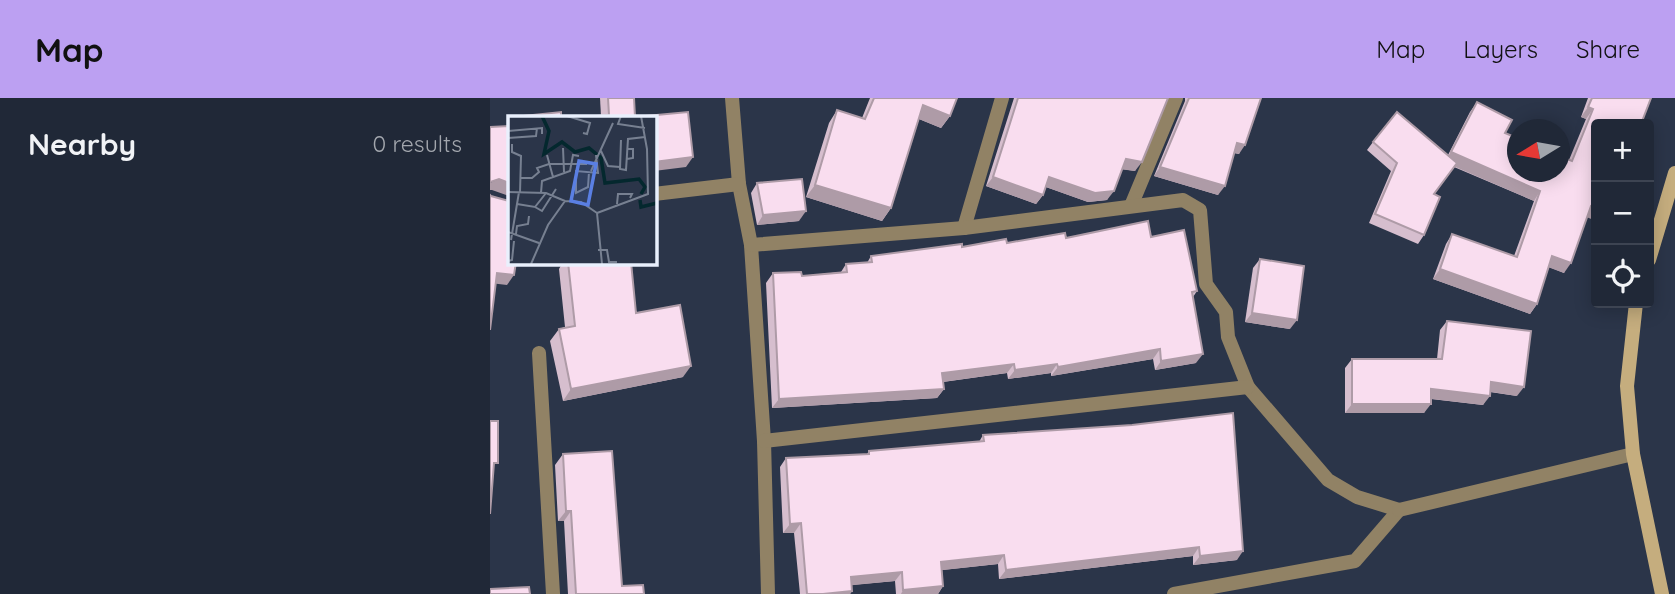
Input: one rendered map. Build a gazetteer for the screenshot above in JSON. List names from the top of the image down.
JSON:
{
  "north": "left",
  "page": {
    "header": "Map",
    "nav": ["Map", "Layers", "Share"],
    "heading": ["Nearby", "0 results"],
    "map_buttons": ["+", "−"]
  }
}
